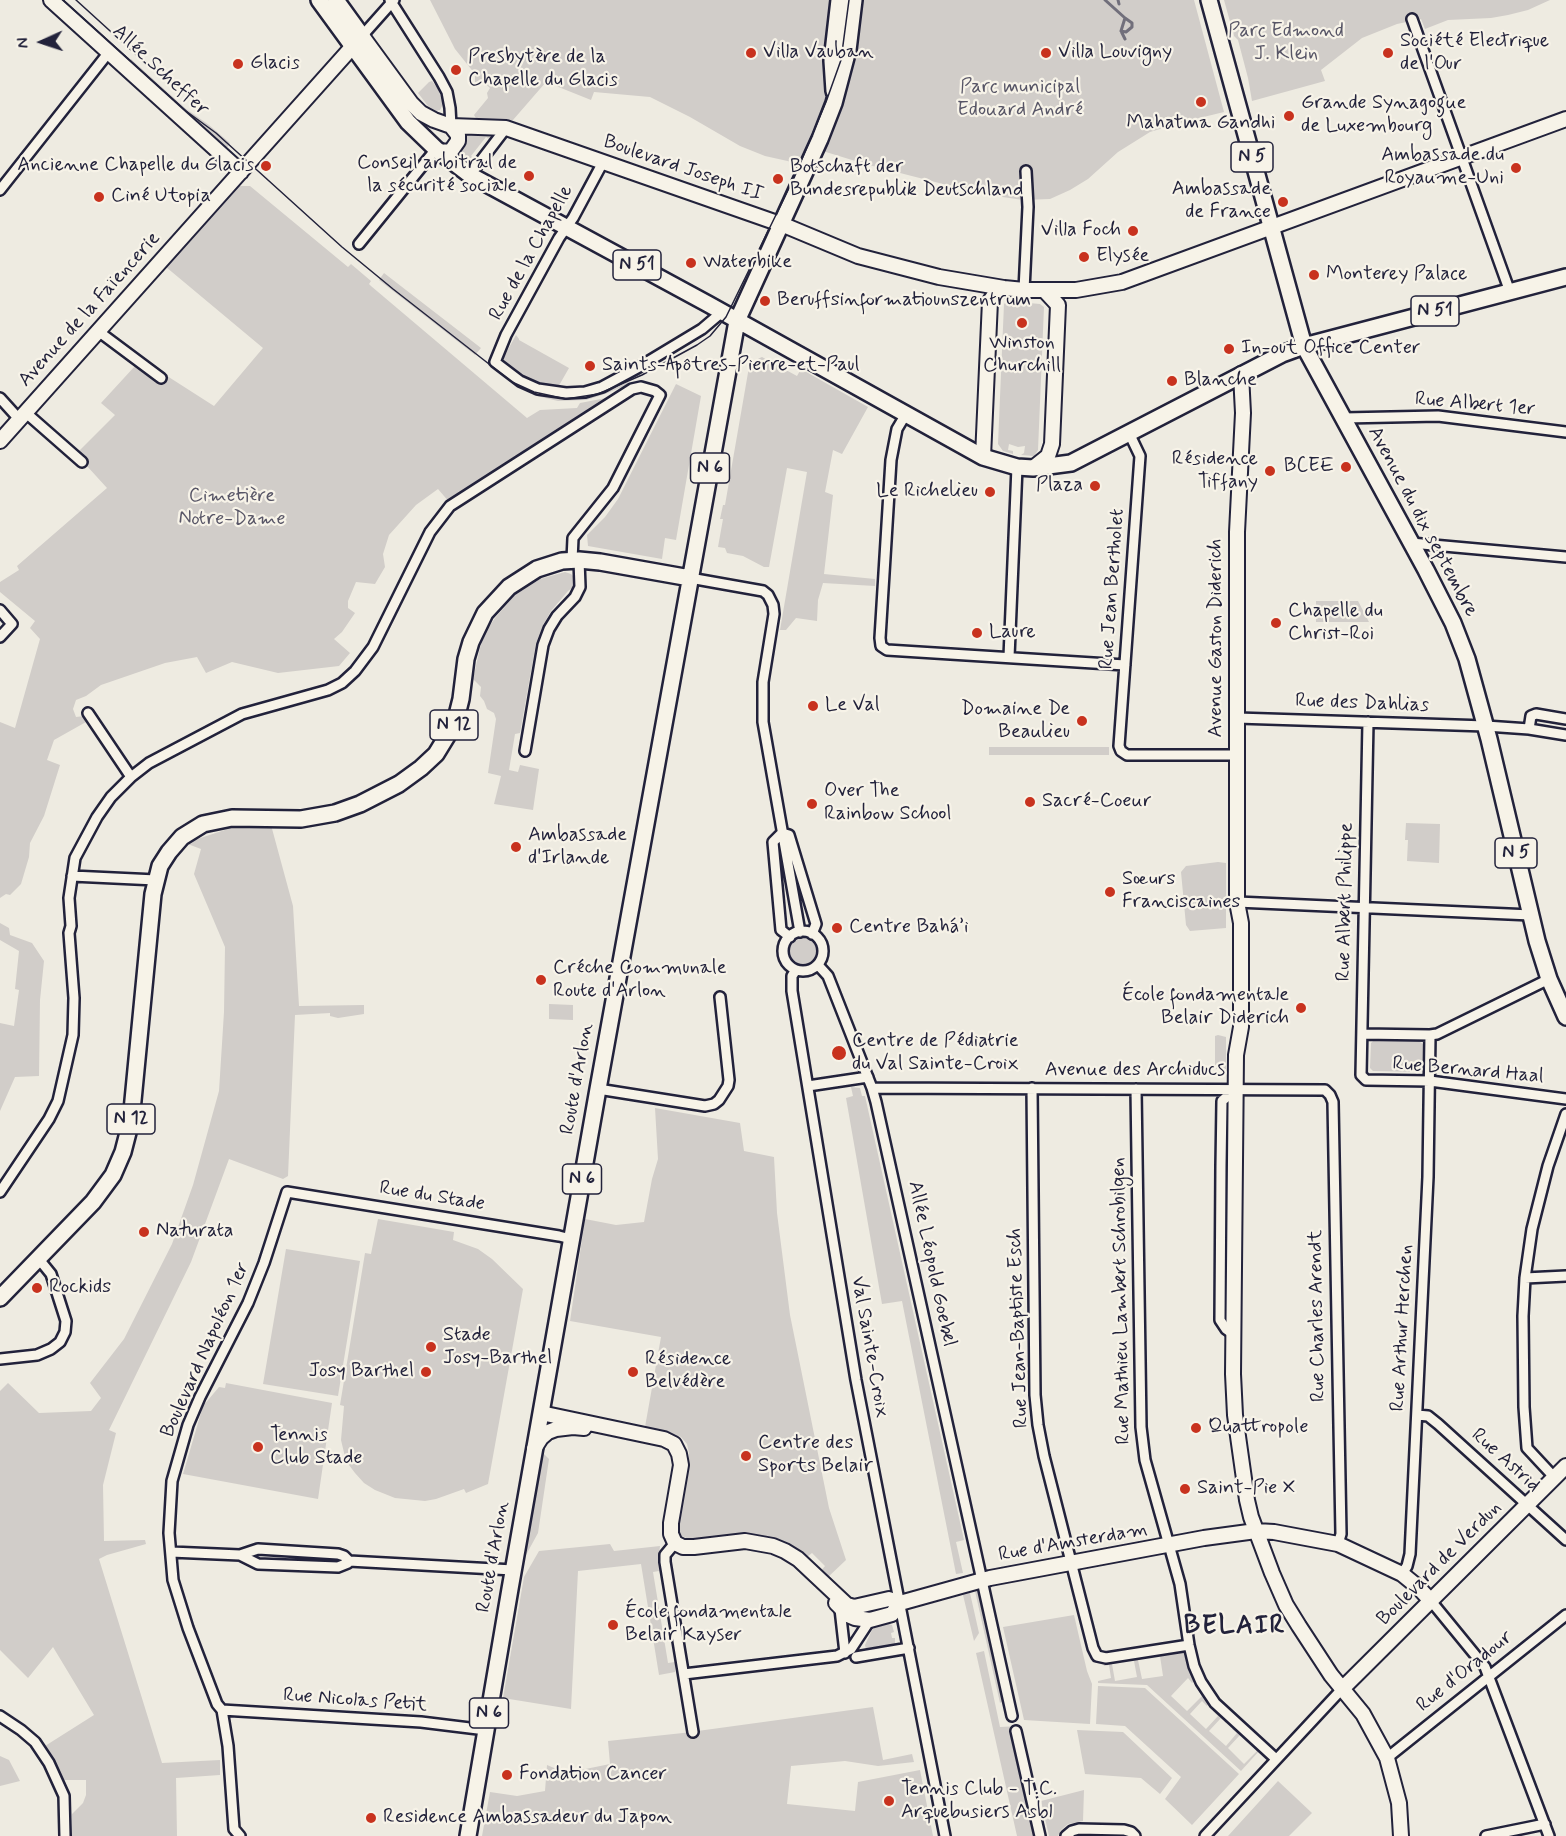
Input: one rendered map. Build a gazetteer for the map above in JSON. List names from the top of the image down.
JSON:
{
  "streets": {
    "main road": [
      "N 5",
      "N 51",
      "N 6",
      "Avenue du dix septembre",
      "N 12",
      "Route d'Arlon"
    ],
    "street": [
      "Allée Scheffer",
      "Boulevard Joseph II",
      "Rue de la Chapelle",
      "Avenue de la Faïencerie",
      "Rue Albert 1er",
      "Rue Jean Bertholet",
      "Avenue Gaston Diderich",
      "Rue des Dahlias",
      "Rue Albert Philippe",
      "Avenue des Archiducs",
      "Rue Bernard Haal",
      "Rue du Stade",
      "Allée Léopold Goebel",
      "Rue Mathieu Lambert Schrobilgen",
      "Rue Charles Arendt",
      "Rue Jean-Baptiste Esch",
      "Rue Arthur Herchen",
      "Val Sainte-Croix",
      "Boulevard Napoléon 1er",
      "Rue Astrid",
      "Rue d'Amsterdam",
      "Boulevard de Verdun",
      "Rue d'Oradour",
      "Rue Nicolas Petit"
    ]
  },
  "crossings": [
    ["Allée Scheffer", "Avenue de la Faïencerie"],
    ["N 5", "Boulevard Joseph II"],
    ["N 5", "N 51"],
    ["N 5", "Avenue du dix septembre"],
    ["N 5", "Rue des Dahlias"],
    ["Boulevard Joseph II", "Rue de la Chapelle"],
    ["Boulevard Joseph II", "N 51"],
    ["Boulevard Joseph II", "Avenue de la Faïencerie"],
    ["Boulevard Joseph II", "N 6"],
    ["Rue de la Chapelle", "N 51"],
    ["N 51", "Avenue de la Faïencerie"],
    ["N 51", "N 6"],
    ["N 51", "Avenue du dix septembre"],
    ["N 51", "Rue Jean Bertholet"],
    ["N 51", "Avenue Gaston Diderich"],
    ["Rue Albert 1er", "Avenue du dix septembre"],
    ["N 6", "N 12"],
    ["N 6", "Route d'Arlon"],
    ["N 6", "Val Sainte-Croix"],
    ["Avenue du dix septembre", "Rue des Dahlias"],
    ["Rue Jean Bertholet", "Avenue Gaston Diderich"],
    ["Avenue Gaston Diderich", "Rue des Dahlias"],
    ["Avenue Gaston Diderich", "Avenue des Archiducs"],
    ["Avenue Gaston Diderich", "Rue d'Amsterdam"],
    ["Avenue Gaston Diderich", "Boulevard de Verdun"],
    ["Avenue Gaston Diderich", "Rue d'Oradour"],
    ["Rue des Dahlias", "Rue Albert Philippe"],
    ["N 12", "Route d'Arlon"],
    ["N 12", "Val Sainte-Croix"],
    ["Rue Albert Philippe", "Rue Bernard Haal"],
    ["Avenue des Archiducs", "Allée Léopold Goebel"],
    ["Avenue des Archiducs", "Rue Mathieu Lambert Schrobilgen"],
    ["Avenue des Archiducs", "Rue Charles Arendt"],
    ["Avenue des Archiducs", "Rue Jean-Baptiste Esch"],
    ["Rue Bernard Haal", "Rue Arthur Herchen"],
    ["Route d'Arlon", "Rue du Stade"],
    ["Route d'Arlon", "Val Sainte-Croix"],
    ["Route d'Arlon", "Rue Nicolas Petit"],
    ["Rue du Stade", "Boulevard Napoléon 1er"],
    ["Allée Léopold Goebel", "Val Sainte-Croix"],
    ["Allée Léopold Goebel", "Rue d'Amsterdam"],
    ["Rue Mathieu Lambert Schrobilgen", "Rue Jean-Baptiste Esch"],
    ["Rue Mathieu Lambert Schrobilgen", "Rue d'Amsterdam"],
    ["Rue Charles Arendt", "Rue d'Amsterdam"],
    ["Rue Jean-Baptiste Esch", "Rue d'Amsterdam"],
    ["Rue Arthur Herchen", "Rue Astrid"],
    ["Rue Arthur Herchen", "Rue d'Amsterdam"],
    ["Val Sainte-Croix", "Rue d'Amsterdam"],
    ["Boulevard Napoléon 1er", "Rue Nicolas Petit"],
    ["Rue Astrid", "Boulevard de Verdun"],
    ["Rue d'Amsterdam", "Boulevard de Verdun"]
  ],
  "districts": ["BELAIR"],
  "parks": ["Parc Edmond J. Klein", "Parc municipal Edouard André", "Cimetière Notre-Dame"],
  "places": [
    "Villa Vauban",
    "Villa Louvigny",
    "Société Electrique de l'Our",
    "Glacis",
    "Presbytère de la Chapelle du Glacis",
    "Mahatma Gandhi",
    "Grande Synagogue de Luxembourg",
    "Ancienne Chapelle du Glacis",
    "Ambassade du Royaume-Uni",
    "Conseil arbitral de la sécurité sociale",
    "Botschaft der Bundesrepublik Deutschland",
    "Ciné Utopia",
    "Ambassade de France",
    "Villa Foch",
    "Elysée",
    "Waterbike",
    "Monterey Palace",
    "Beruffsinformatiounszentrum",
    "Winston Churchill",
    "In-out Office Center",
    "Saints-Apôtres-Pierre-et-Paul",
    "Blanche",
    "BCEE",
    "Résidence Tiffany",
    "Plaza",
    "Le Richelieu",
    "Chapelle du Christ-Roi",
    "Laure",
    "Le Val",
    "Domaine De Beaulieu",
    "Sacré-Coeur",
    "Over The Rainbow School",
    "Ambassade d'Irlande",
    "Sœurs Franciscaines",
    "Centre Bahá’i",
    "Créche Communale Route d'Arlon",
    "École fondamentale Belair Diderich",
    "Centre de Pédiatrie du Val Sainte-Croix",
    "Naturata",
    "Rockids",
    "Stade Josy-Barthel",
    "Josy Barthel",
    "Résidence Belvédère",
    "Quattropole",
    "Tennis Club Stade",
    "Centre des Sports Belair",
    "Saint-Pie X",
    "École fondamentale Belair Kayser",
    "Fondation Cancer",
    "Tennis Club - T.C. Arquebusiers Asbl",
    "Residence Ambassadeur du Japon"
  ],
  "north": "left"
}
